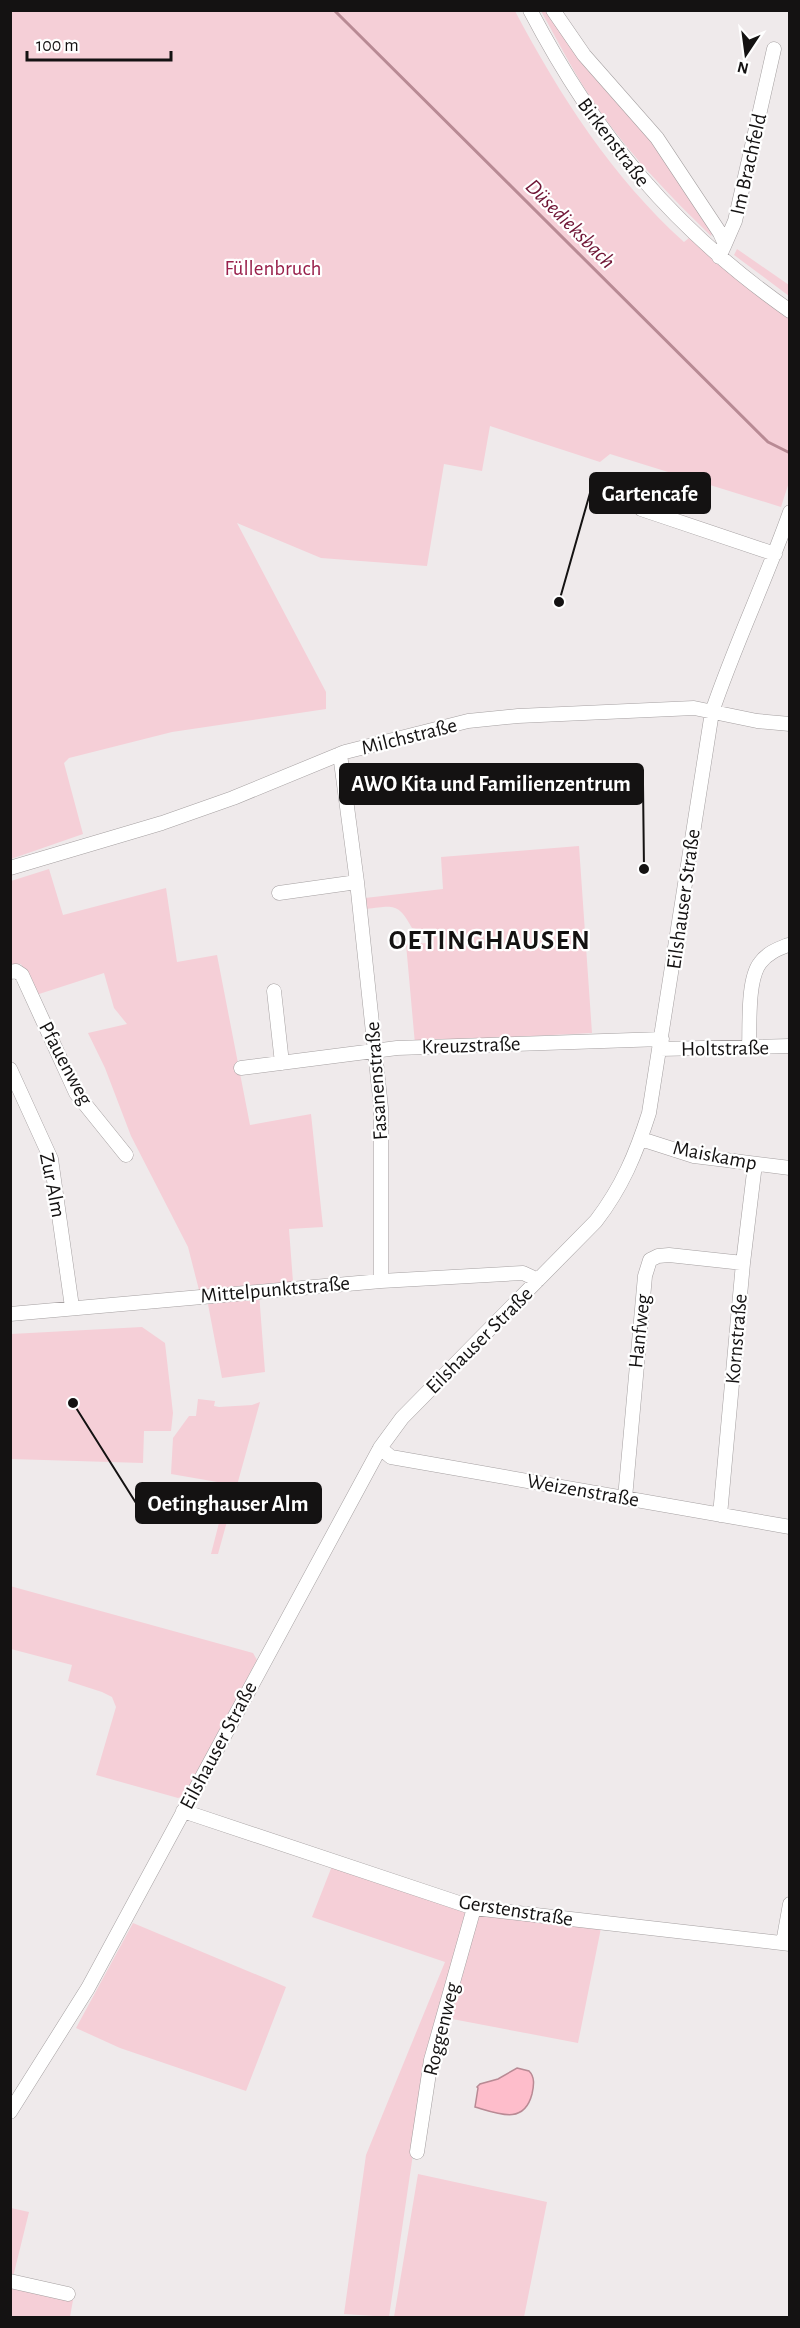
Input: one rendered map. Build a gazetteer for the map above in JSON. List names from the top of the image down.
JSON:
{
  "streets": {
    "street": [
      "Birkenstraße",
      "Im Brachfeld",
      "Milchstraße",
      "Eilshauser Straße",
      "Kreuzstraße",
      "Holtstraße",
      "Pfauenweg",
      "Fasanenstraße",
      "Maiskamp",
      "Zur Alm",
      "Mittelpunktstraße",
      "Hanfweg",
      "Kornstraße",
      "Weizenstraße",
      "Gerstenstraße",
      "Roggenweg"
    ]
  },
  "crossings": [
    ["Birkenstraße", "Im Brachfeld"],
    ["Milchstraße", "Eilshauser Straße"],
    ["Milchstraße", "Fasanenstraße"],
    ["Eilshauser Straße", "Kreuzstraße"],
    ["Eilshauser Straße", "Holtstraße"],
    ["Eilshauser Straße", "Maiskamp"],
    ["Eilshauser Straße", "Mittelpunktstraße"],
    ["Eilshauser Straße", "Weizenstraße"],
    ["Eilshauser Straße", "Gerstenstraße"],
    ["Kreuzstraße", "Holtstraße"],
    ["Kreuzstraße", "Fasanenstraße"],
    ["Fasanenstraße", "Mittelpunktstraße"],
    ["Maiskamp", "Kornstraße"],
    ["Zur Alm", "Mittelpunktstraße"],
    ["Hanfweg", "Kornstraße"],
    ["Hanfweg", "Weizenstraße"],
    ["Kornstraße", "Weizenstraße"],
    ["Gerstenstraße", "Roggenweg"]
  ],
  "districts": ["OETINGHAUSEN"],
  "water": ["Düsedieksbach"],
  "parks": ["Füllenbruch"],
  "places": ["Gartencafe", "AWO Kita und Familienzentrum", "Oetinghauser Alm"],
  "scale_bar": "100 m",
  "north": "bottom"
}
